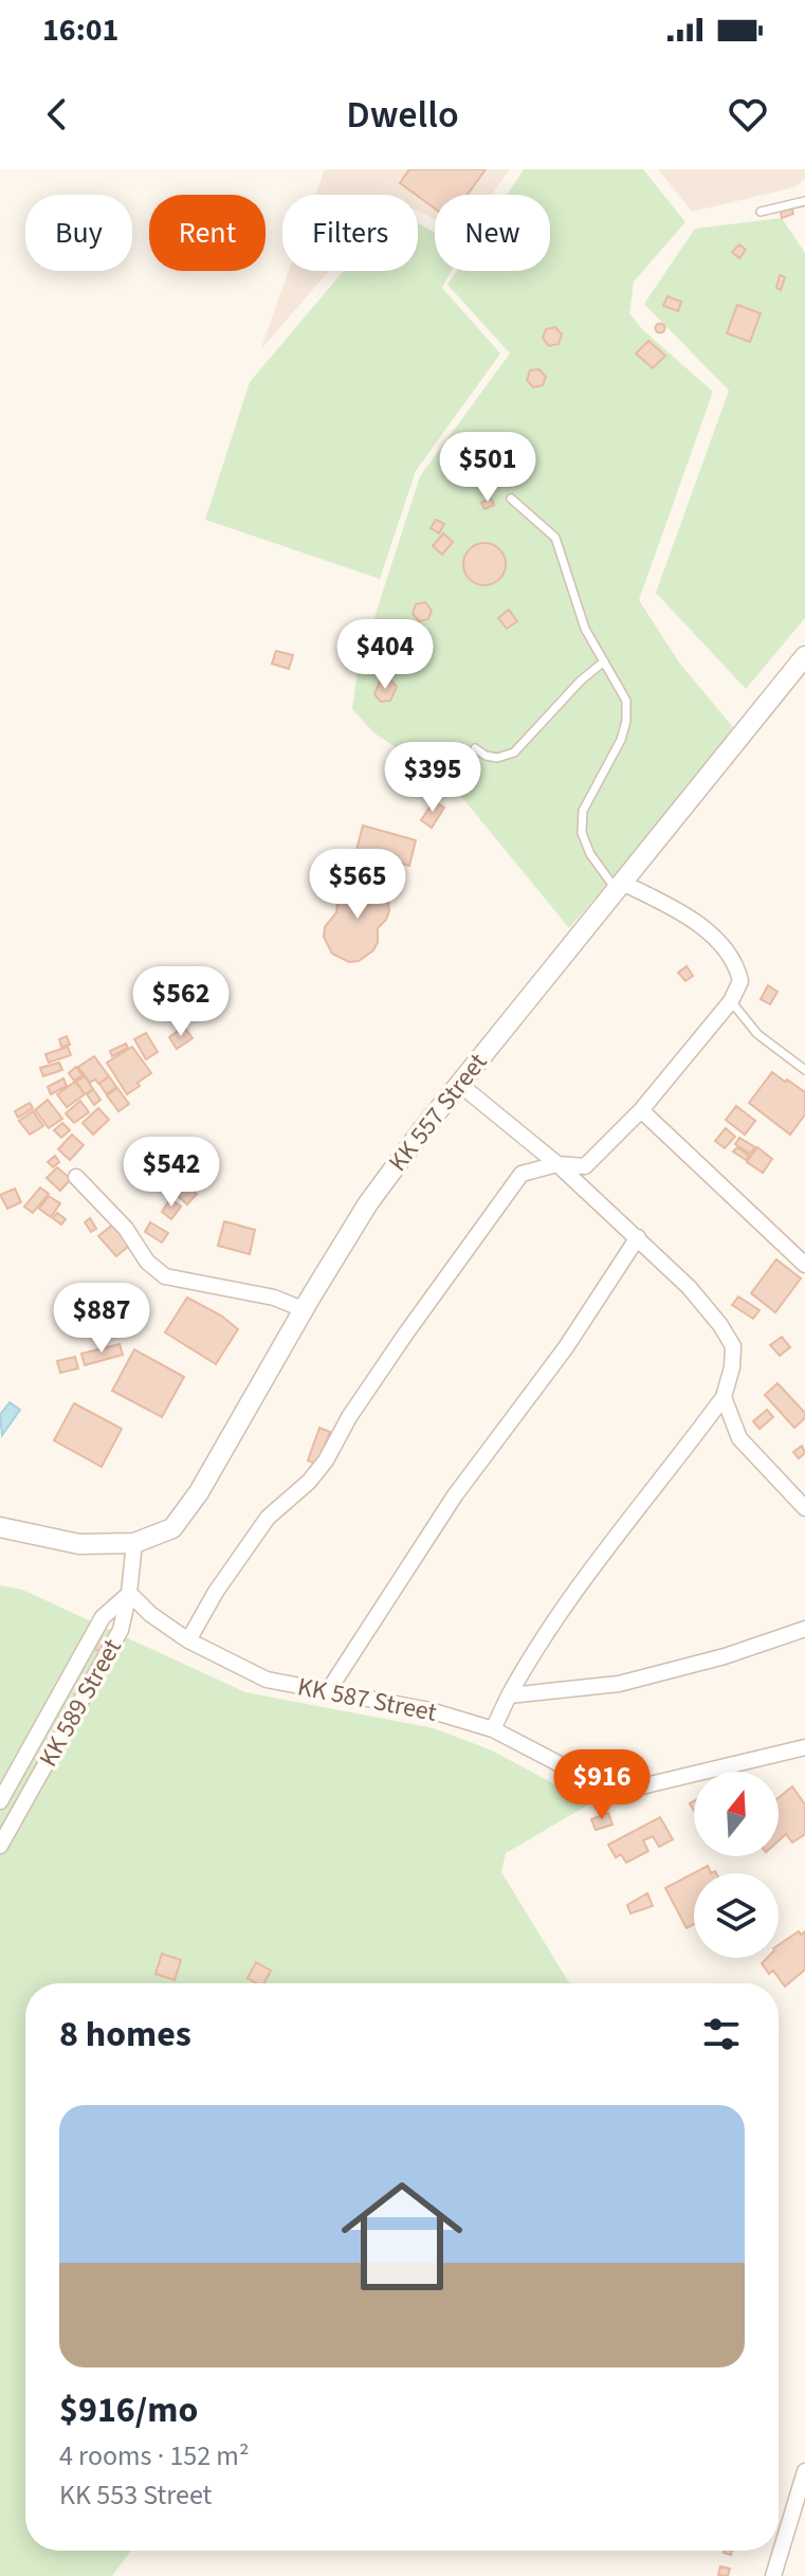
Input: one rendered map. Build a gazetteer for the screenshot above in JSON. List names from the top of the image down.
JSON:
{
  "streets": {
    "street": ["KK 557 Street", "KK 587 Street", "KK 589 Street"]
  },
  "crossings": [
    ["KK 587 Street", "KK 589 Street"]
  ],
  "north": "top",
  "page": {
    "status": "16:01",
    "header": "Dwello",
    "chip": [
      "Buy",
      "Rent",
      "Filters",
      "New"
    ],
    "price": [
      "$501",
      "$404",
      "$395",
      "$565",
      "$562",
      "$542",
      "$887",
      "$916"
    ],
    "heading": "8 homes",
    "list": [
      {
        "name": "$916/mo",
        "note": "4 rooms · 152 m² · KK 553 Street"
      }
    ]
  }
}
